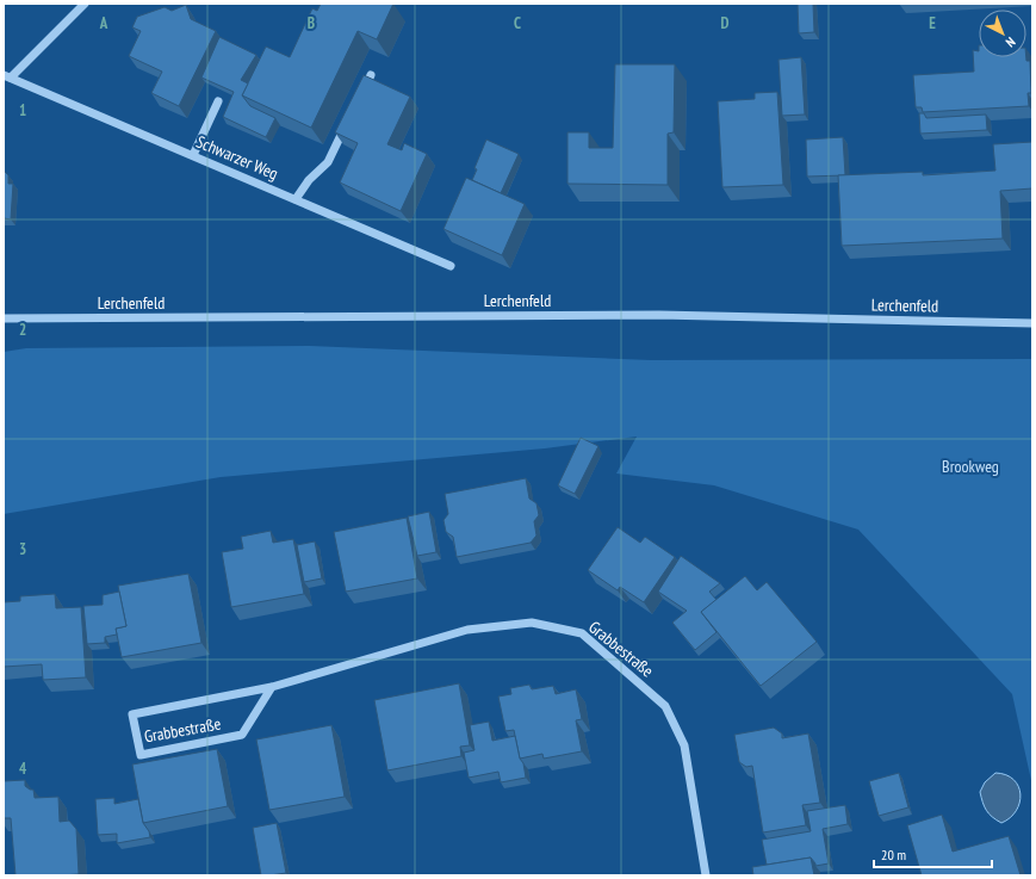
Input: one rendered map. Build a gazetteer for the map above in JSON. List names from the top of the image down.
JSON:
{
  "streets": {
    "street": ["Schwarzer Weg", "Lerchenfeld", "Grabbestraße"]
  },
  "parks": ["Brookweg"],
  "scale_bar": "20 m",
  "north": "bottom right",
  "grid": {
    "columns": [
      "A",
      "B",
      "C",
      "D",
      "E"
    ],
    "rows": [
      "1",
      "2",
      "3",
      "4"
    ]
  }
}
